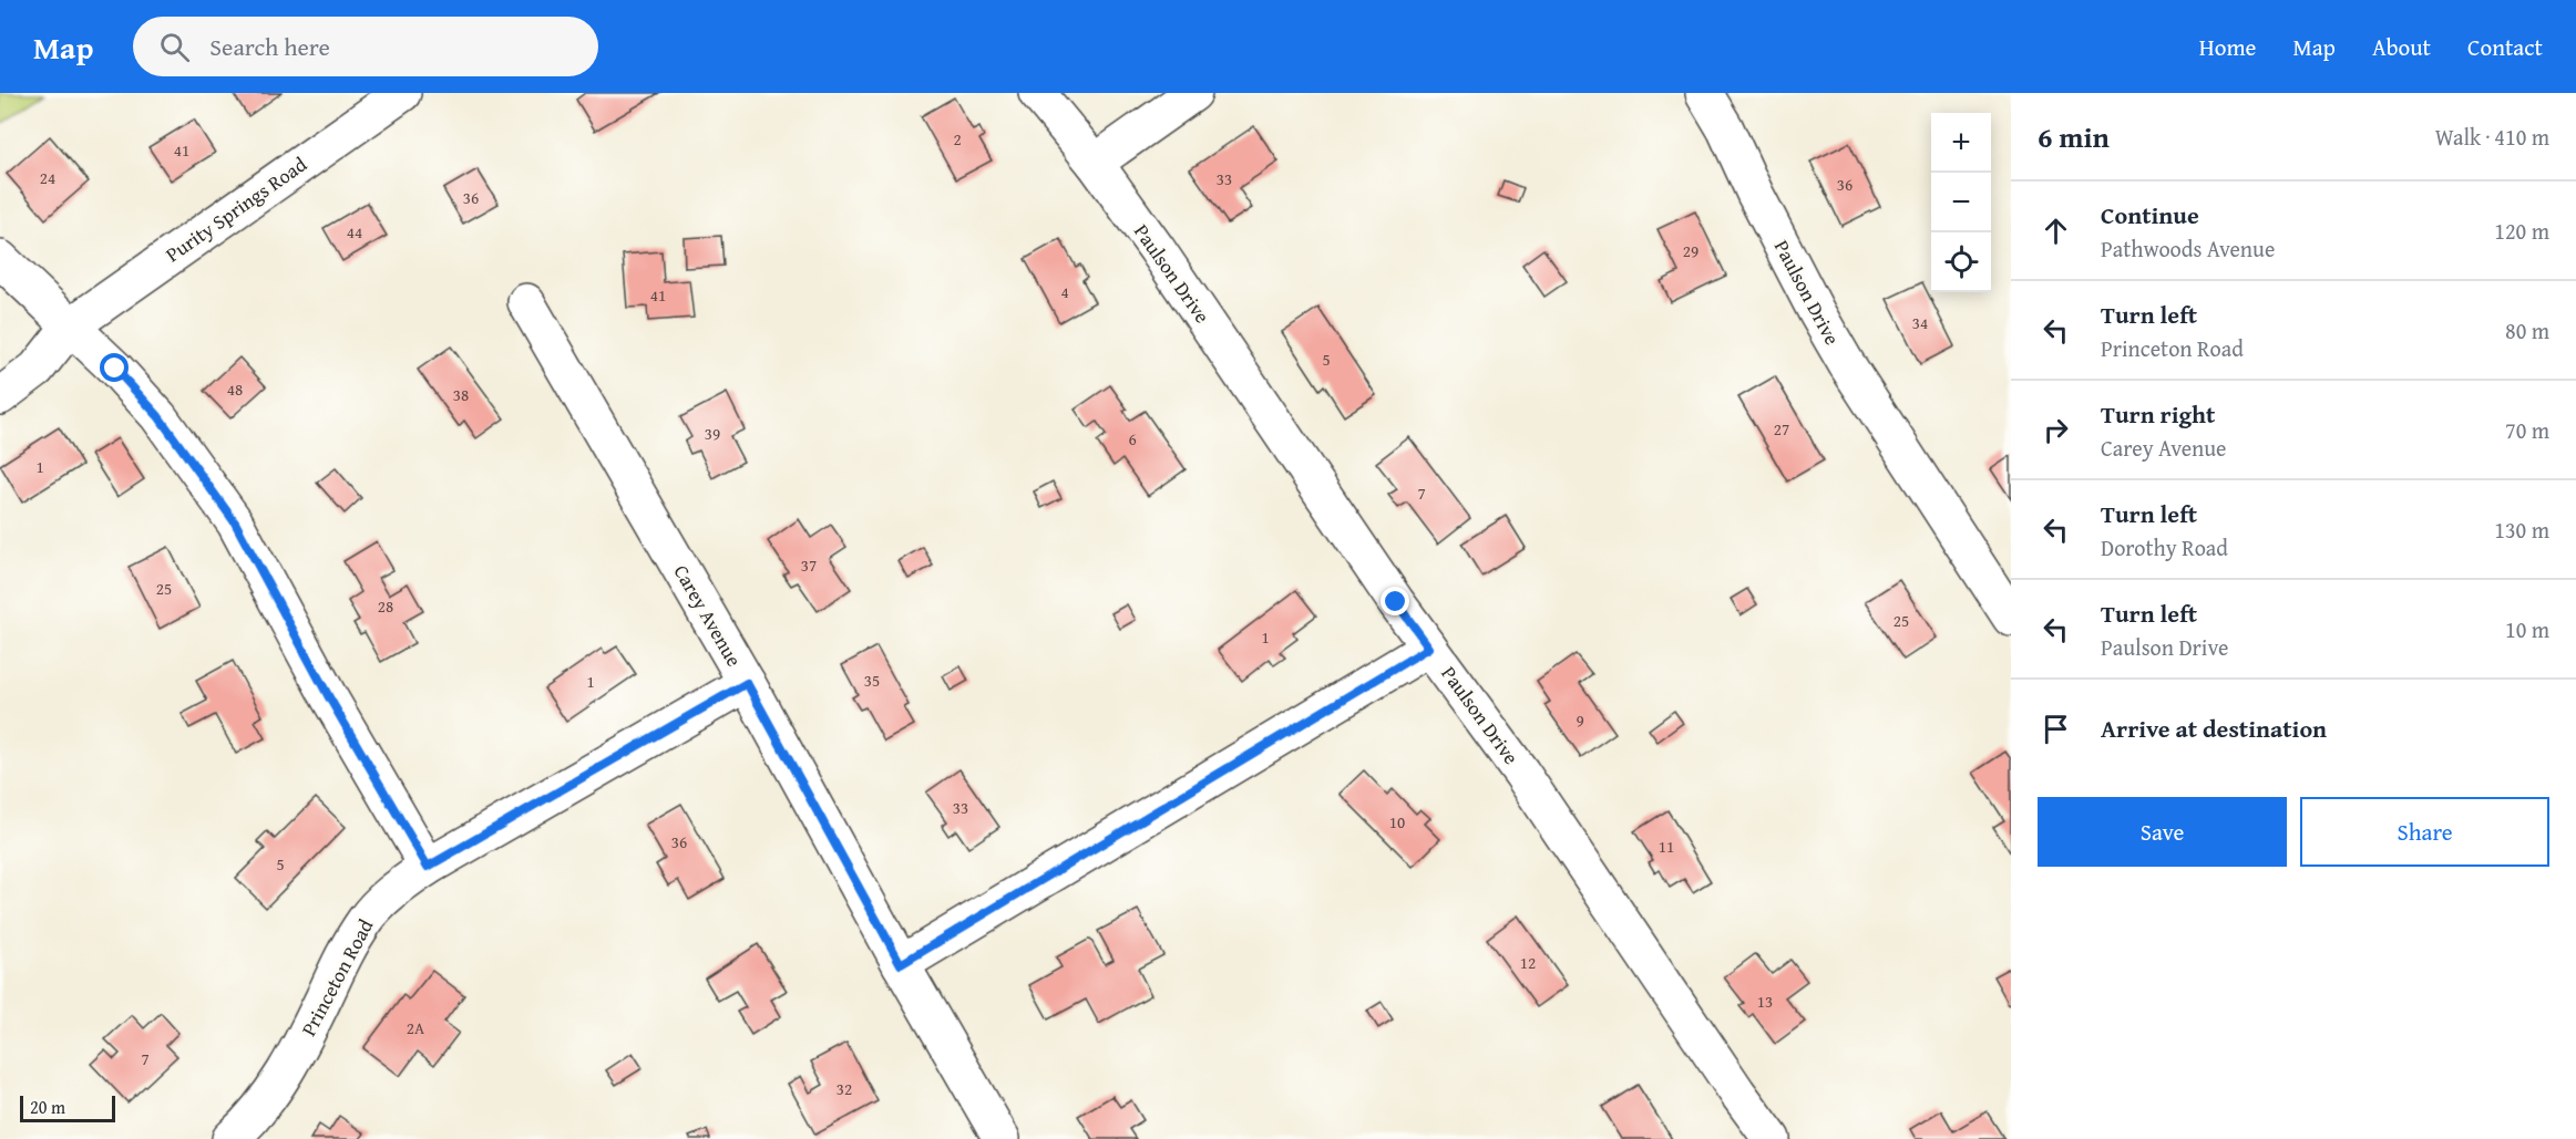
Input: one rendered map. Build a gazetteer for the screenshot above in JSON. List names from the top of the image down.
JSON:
{
  "streets": {
    "street": [
      "Purity Springs Road",
      "Paulson Drive",
      "Carey Avenue",
      "Princeton Road"
    ]
  },
  "crossings": [
    ["Carey Avenue", "Princeton Road"]
  ],
  "house_numbers": [
    "2",
    "41",
    "24",
    "33",
    "36",
    "36",
    "44",
    "29",
    "4",
    "41",
    "34",
    "5",
    "48",
    "38",
    "27",
    "39",
    "6",
    "1",
    "7",
    "37",
    "25",
    "28",
    "25",
    "1",
    "35",
    "1",
    "9",
    "33",
    "10",
    "36",
    "11",
    "5",
    "12",
    "13",
    "2A",
    "7",
    "32"
  ],
  "scale_bar": "20 m",
  "page": {
    "header": "Map",
    "search": "Search here",
    "nav": [
      "Home",
      "Map",
      "About",
      "Contact"
    ],
    "heading": ["6 min", "Walk · 410 m"],
    "map_buttons": ["+", "−"],
    "list": [
      ["Continue", "Pathwoods Avenue", "120 m"],
      ["Turn left", "Princeton Road", "80 m"],
      ["Turn right", "Carey Avenue", "70 m"],
      ["Turn left", "Dorothy Road", "130 m"],
      ["Turn left", "Paulson Drive", "10 m"],
      "Arrive at destination"
    ],
    "buttons": ["Save", "Share"],
    "scale": "20 m"
  }
}
